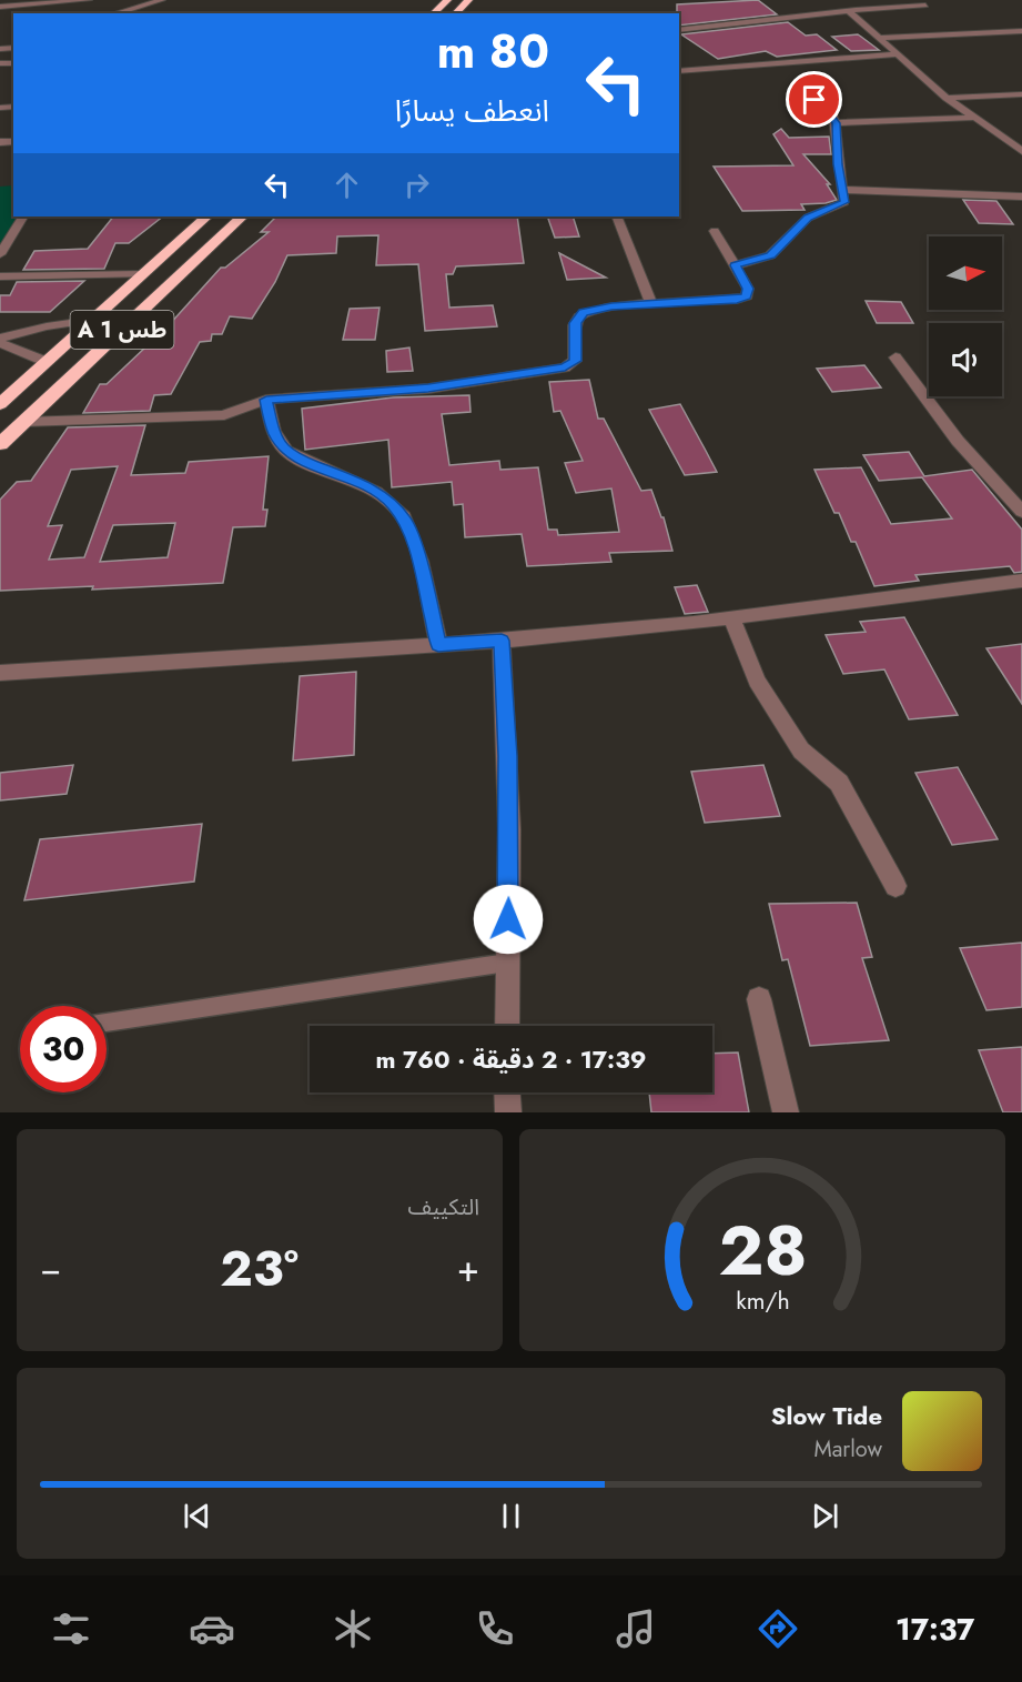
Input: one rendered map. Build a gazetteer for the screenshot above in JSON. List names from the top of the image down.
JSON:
{
  "streets": {
    "highway": ["A 1 طس"]
  },
  "north": "right",
  "page": {
    "turn": ["80 m", "انعطف يسارًا"],
    "limit": "30",
    "trip": "17:39 · 2 دقيقة · 760 m",
    "tile": "التكييف",
    "heat": ["−", "23°", "+"],
    "song": ["Slow Tide", "Marlow"],
    "tabs": "17:37",
    "gauge": ["28", "km/h"]
  }
}
